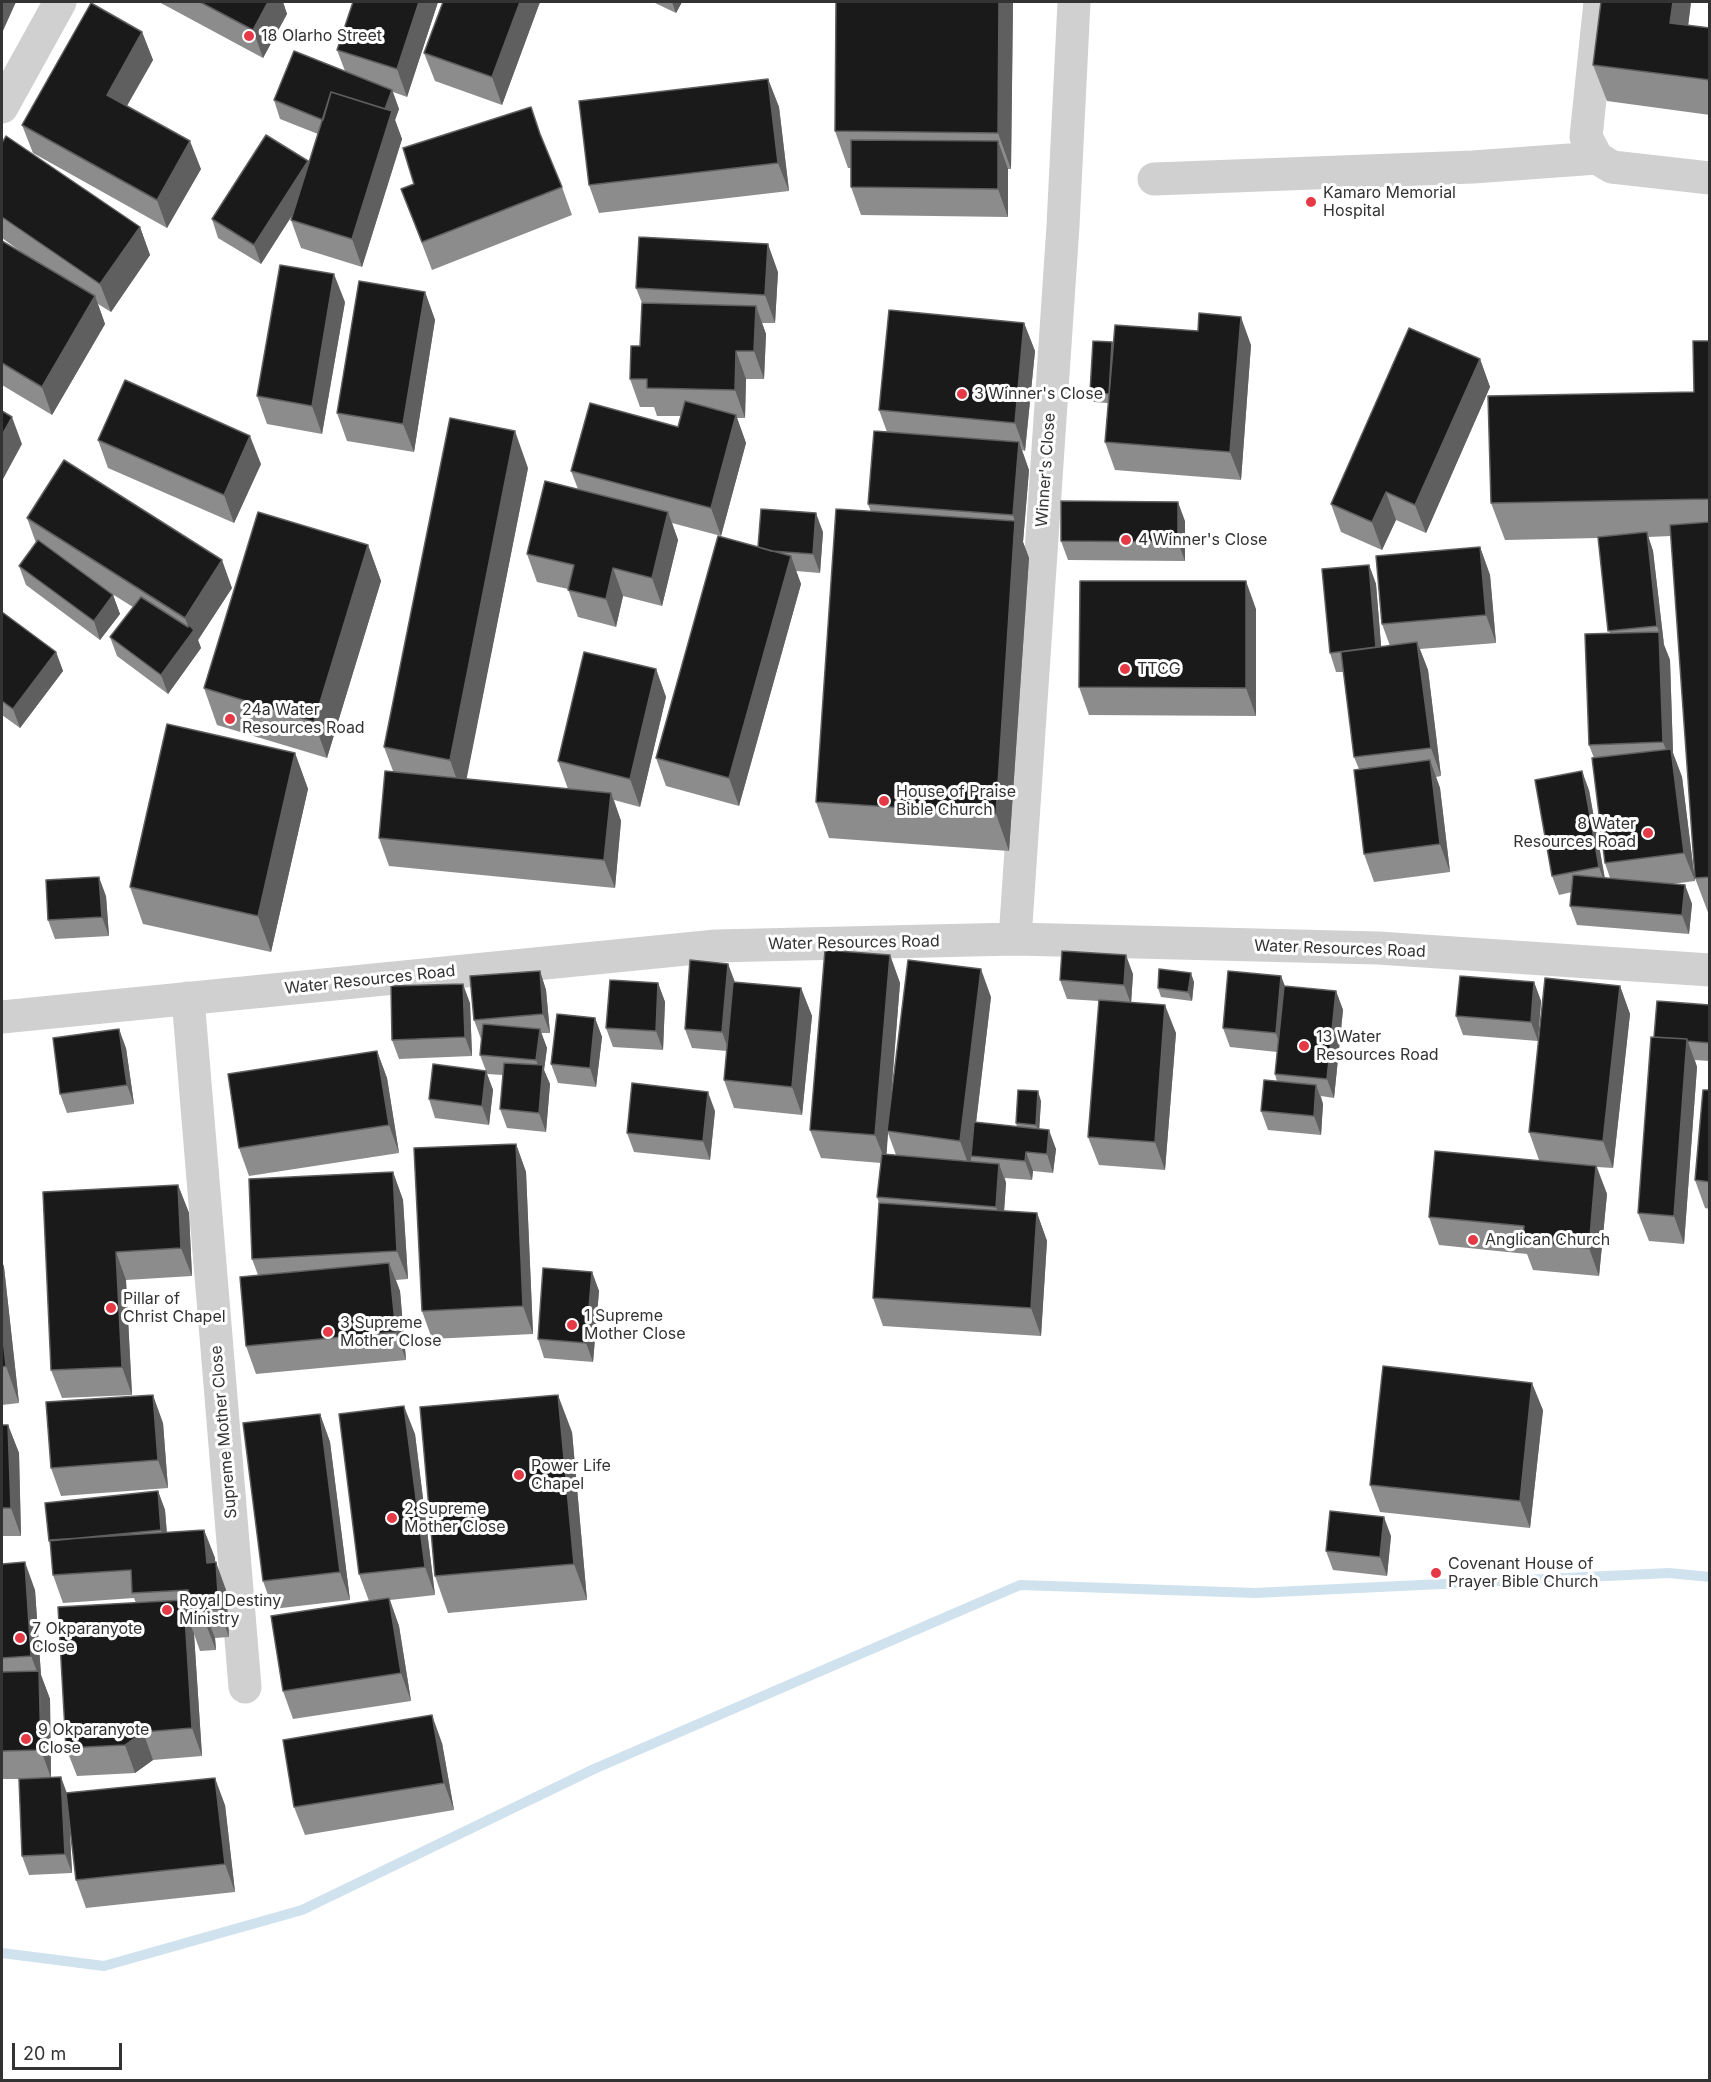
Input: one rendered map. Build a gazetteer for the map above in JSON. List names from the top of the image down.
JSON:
{
  "streets": {
    "street": ["Winner's Close", "Water Resources Road", "Supreme Mother Close"]
  },
  "crossings": [
    ["Winner's Close", "Water Resources Road"],
    ["Water Resources Road", "Supreme Mother Close"]
  ],
  "places": [
    "18 Olarho Street",
    "Kamaro Memorial Hospital",
    "3 Winner's Close",
    "4 Winner's Close",
    "TTCG",
    "24a Water Resources Road",
    "House of Praise Bible Church",
    "8 Water Resources Road",
    "13 Water Resources Road",
    "Anglican Church",
    "Pillar of Christ Chapel",
    "1 Supreme Mother Close",
    "3 Supreme Mother Close",
    "Power Life Chapel",
    "2 Supreme Mother Close",
    "Covenant House of Prayer Bible Church",
    "Royal Destiny Ministry",
    "7 Okparanyote Close",
    "9 Okparanyote Close"
  ],
  "scale_bar": "20 m"
}
